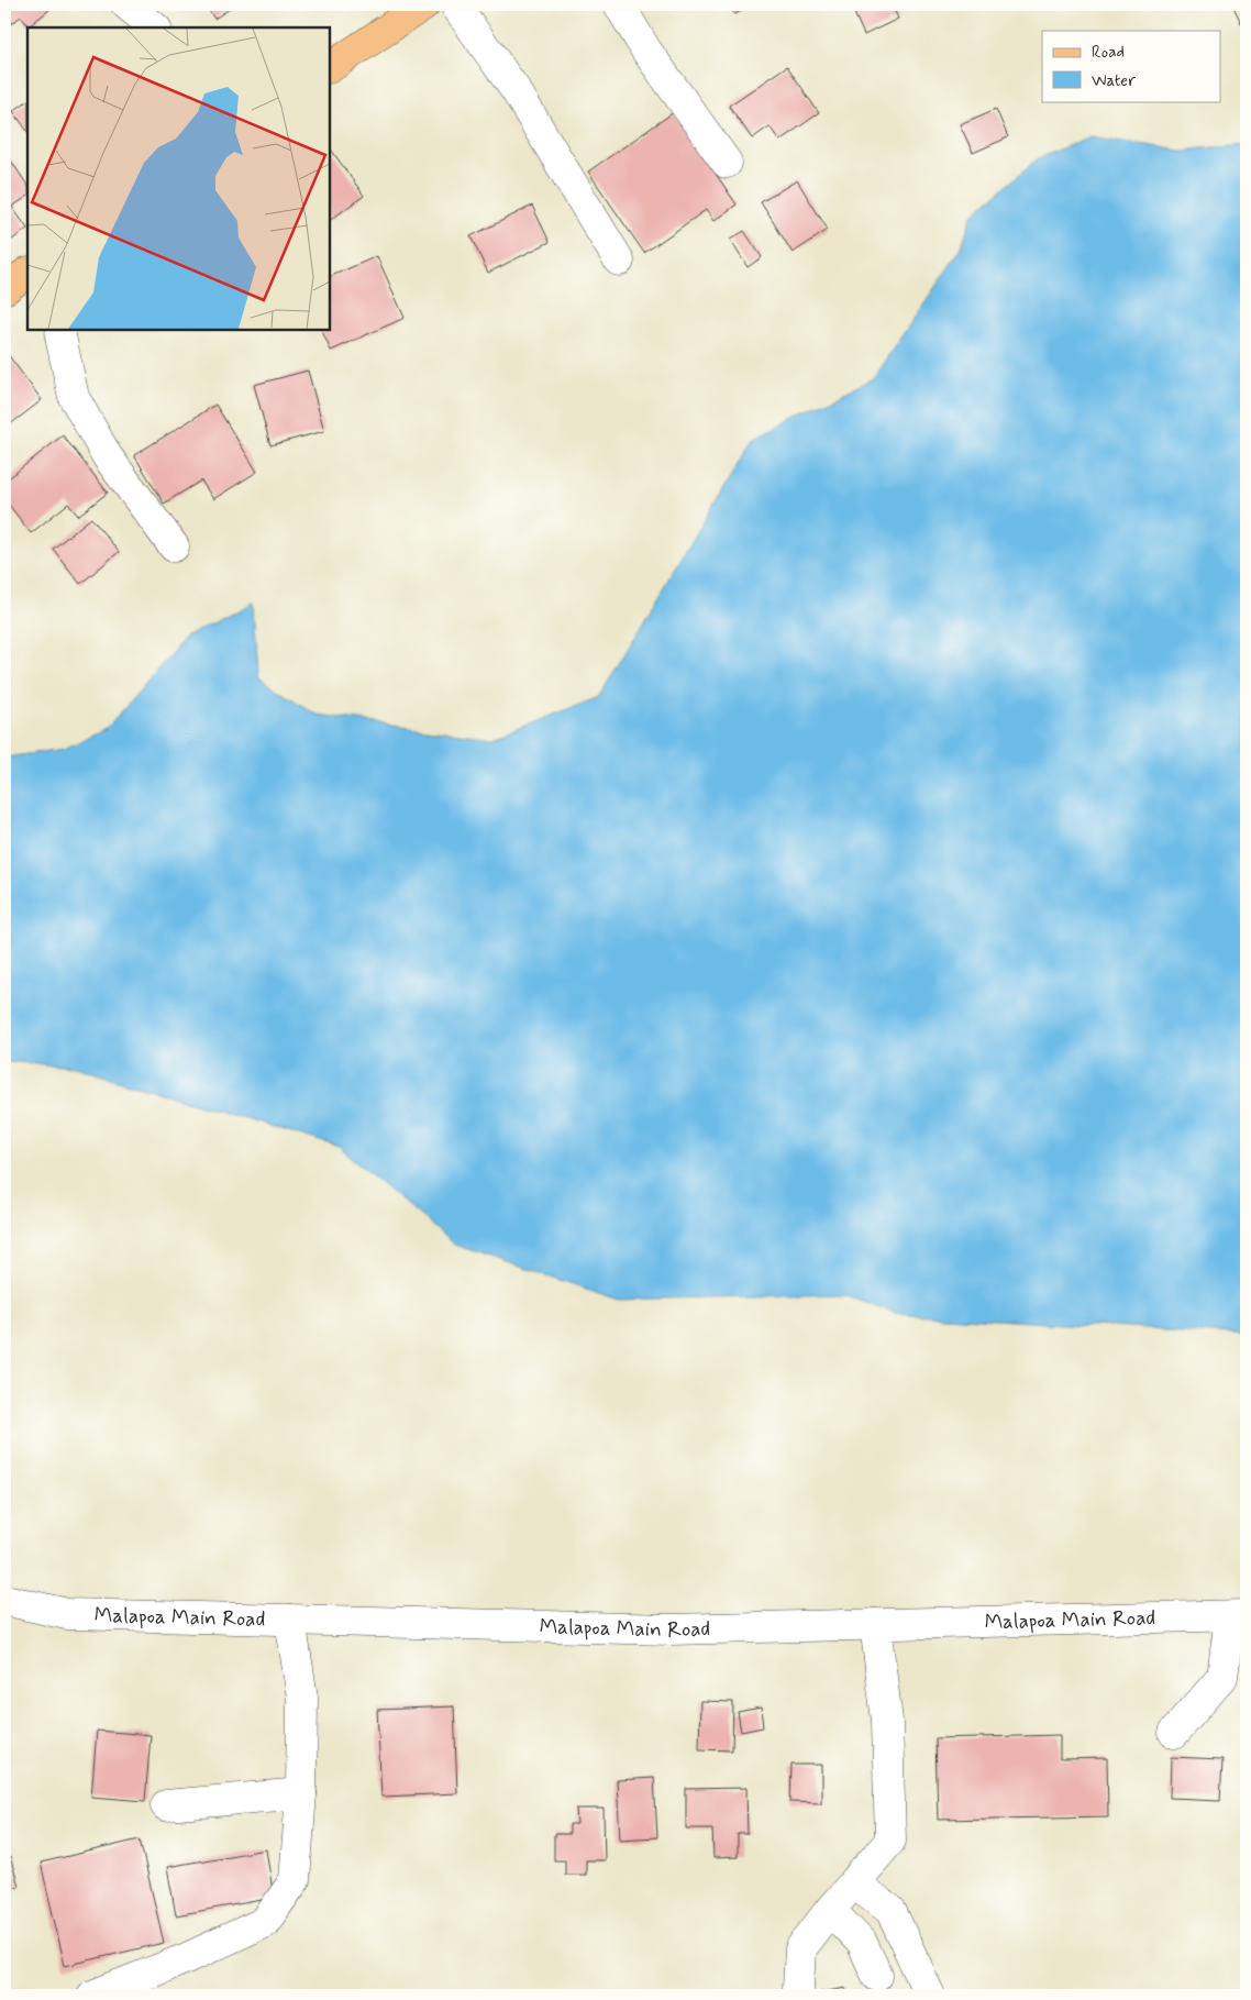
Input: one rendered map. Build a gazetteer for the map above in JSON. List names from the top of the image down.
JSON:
{
  "streets": {
    "street": ["Malapoa Main Road"]
  },
  "legend": ["Road", "Water"]
}
